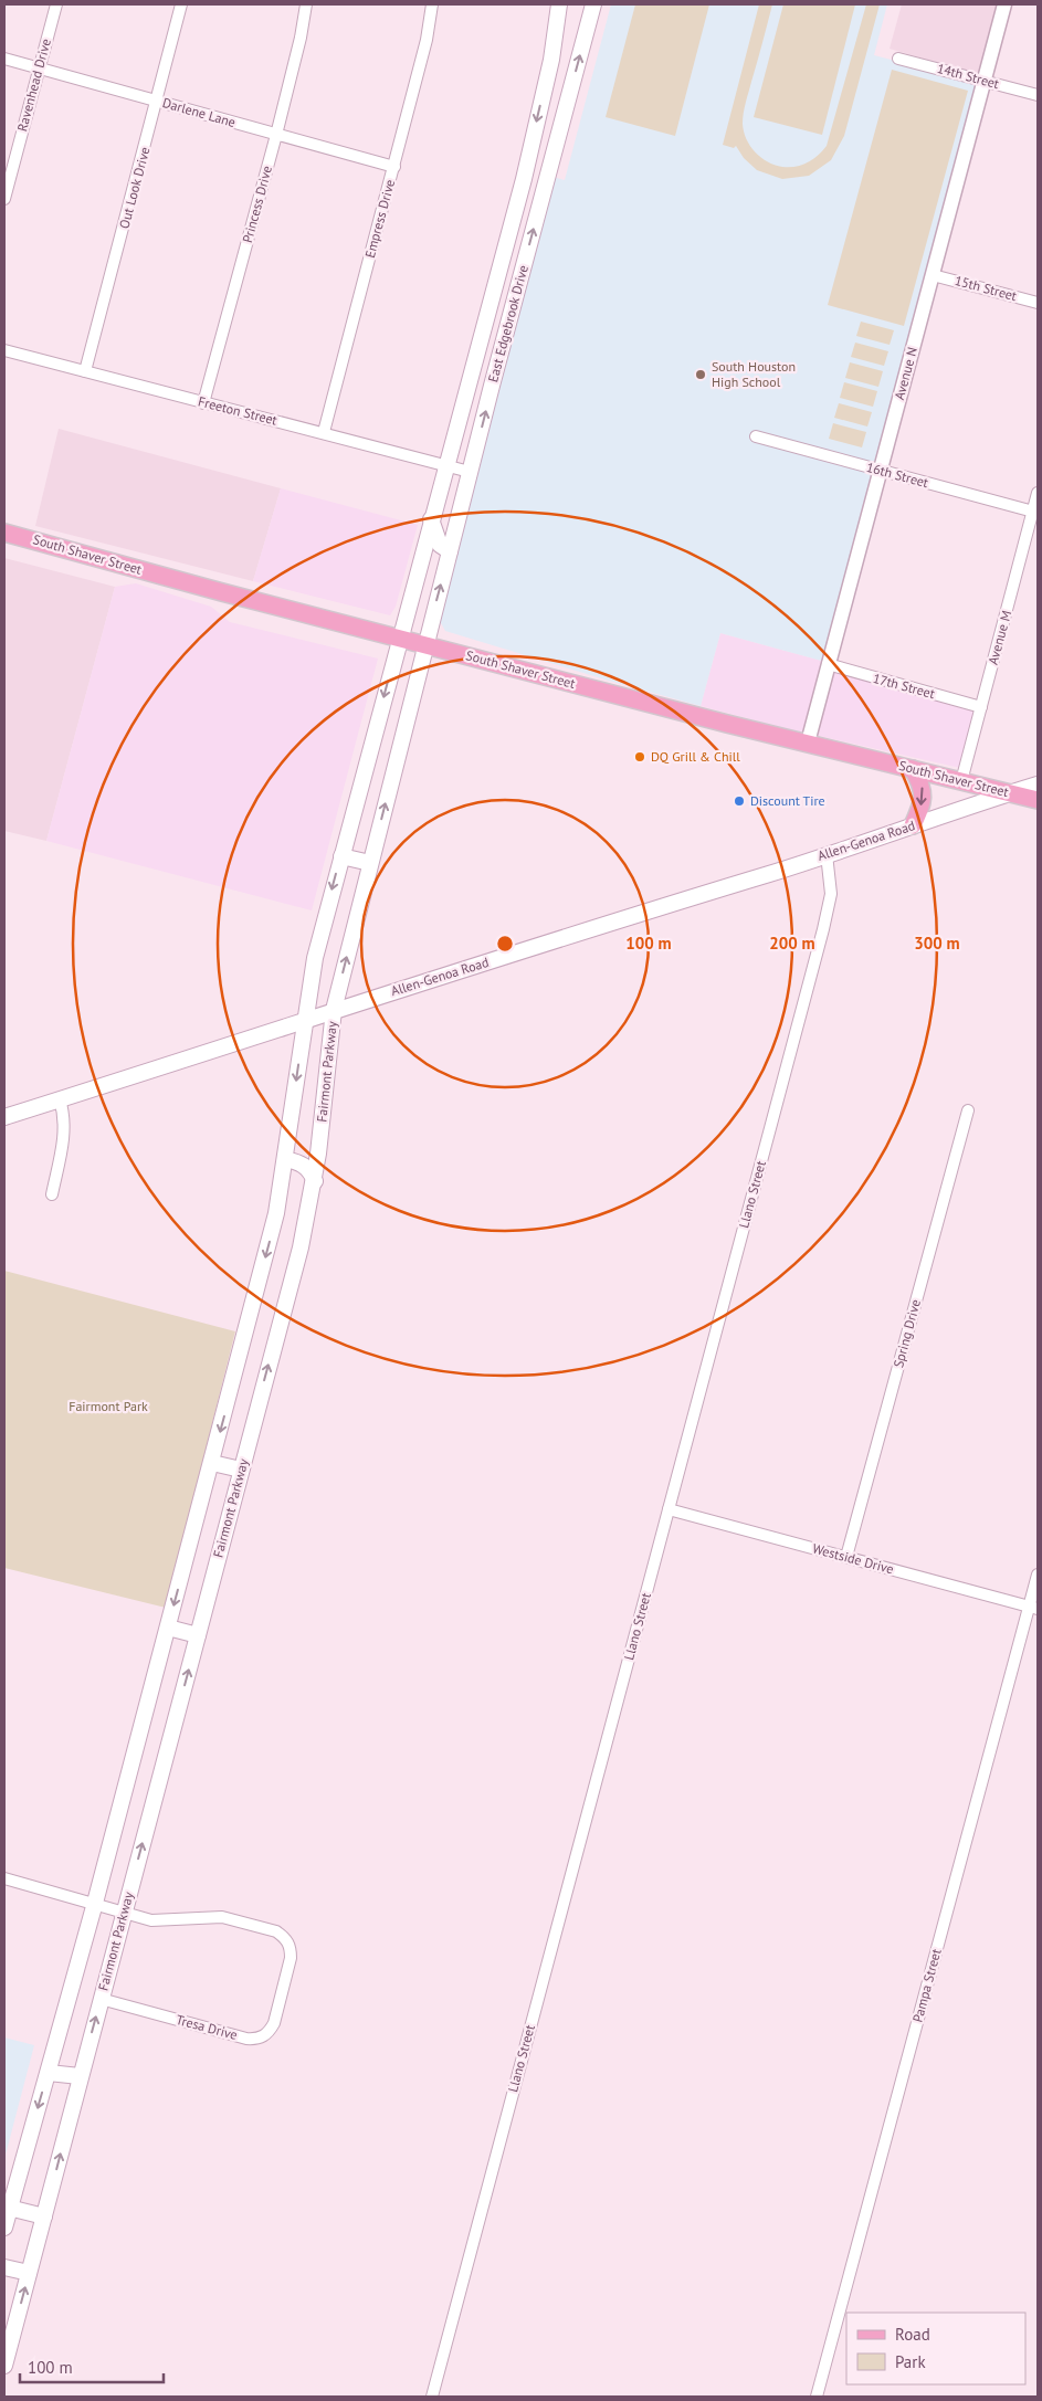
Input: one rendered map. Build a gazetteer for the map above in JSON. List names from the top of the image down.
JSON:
{
  "streets": {
    "main road": [
      "East Edgebrook Drive",
      "South Shaver Street",
      "Allen-Genoa Road",
      "Fairmont Parkway"
    ],
    "street": [
      "14th Street",
      "Ravenhead Drive",
      "Darlene Lane",
      "Out Look Drive",
      "Princess Drive",
      "Empress Drive",
      "15th Street",
      "Avenue N",
      "Freeton Street",
      "16th Street",
      "Avenue M",
      "17th Street",
      "Llano Street",
      "Spring Drive",
      "Westside Drive",
      "Pampa Street",
      "Tresa Drive"
    ]
  },
  "crossings": [
    ["14th Street", "Avenue N"],
    ["Ravenhead Drive", "Darlene Lane"],
    ["Darlene Lane", "Out Look Drive"],
    ["Darlene Lane", "Princess Drive"],
    ["Darlene Lane", "Empress Drive"],
    ["Out Look Drive", "Freeton Street"],
    ["Princess Drive", "Freeton Street"],
    ["Empress Drive", "Freeton Street"],
    ["15th Street", "Avenue N"],
    ["East Edgebrook Drive", "Freeton Street"],
    ["East Edgebrook Drive", "South Shaver Street"],
    ["East Edgebrook Drive", "Fairmont Parkway"],
    ["Avenue N", "16th Street"],
    ["Avenue N", "South Shaver Street"],
    ["Avenue N", "17th Street"],
    ["16th Street", "Avenue M"],
    ["South Shaver Street", "Avenue M"],
    ["South Shaver Street", "Allen-Genoa Road"],
    ["South Shaver Street", "Fairmont Parkway"],
    ["Avenue M", "17th Street"],
    ["Allen-Genoa Road", "Fairmont Parkway"],
    ["Allen-Genoa Road", "Llano Street"],
    ["Fairmont Parkway", "Tresa Drive"],
    ["Llano Street", "Westside Drive"],
    ["Spring Drive", "Westside Drive"],
    ["Westside Drive", "Pampa Street"]
  ],
  "parks": ["Fairmont Park"],
  "places": ["South Houston High School", "DQ Grill & Chill", "Discount Tire"],
  "legend": ["Road", "Park"],
  "scale_bar": "100 m",
  "rings": ["100 m", "200 m", "300 m"]
}
